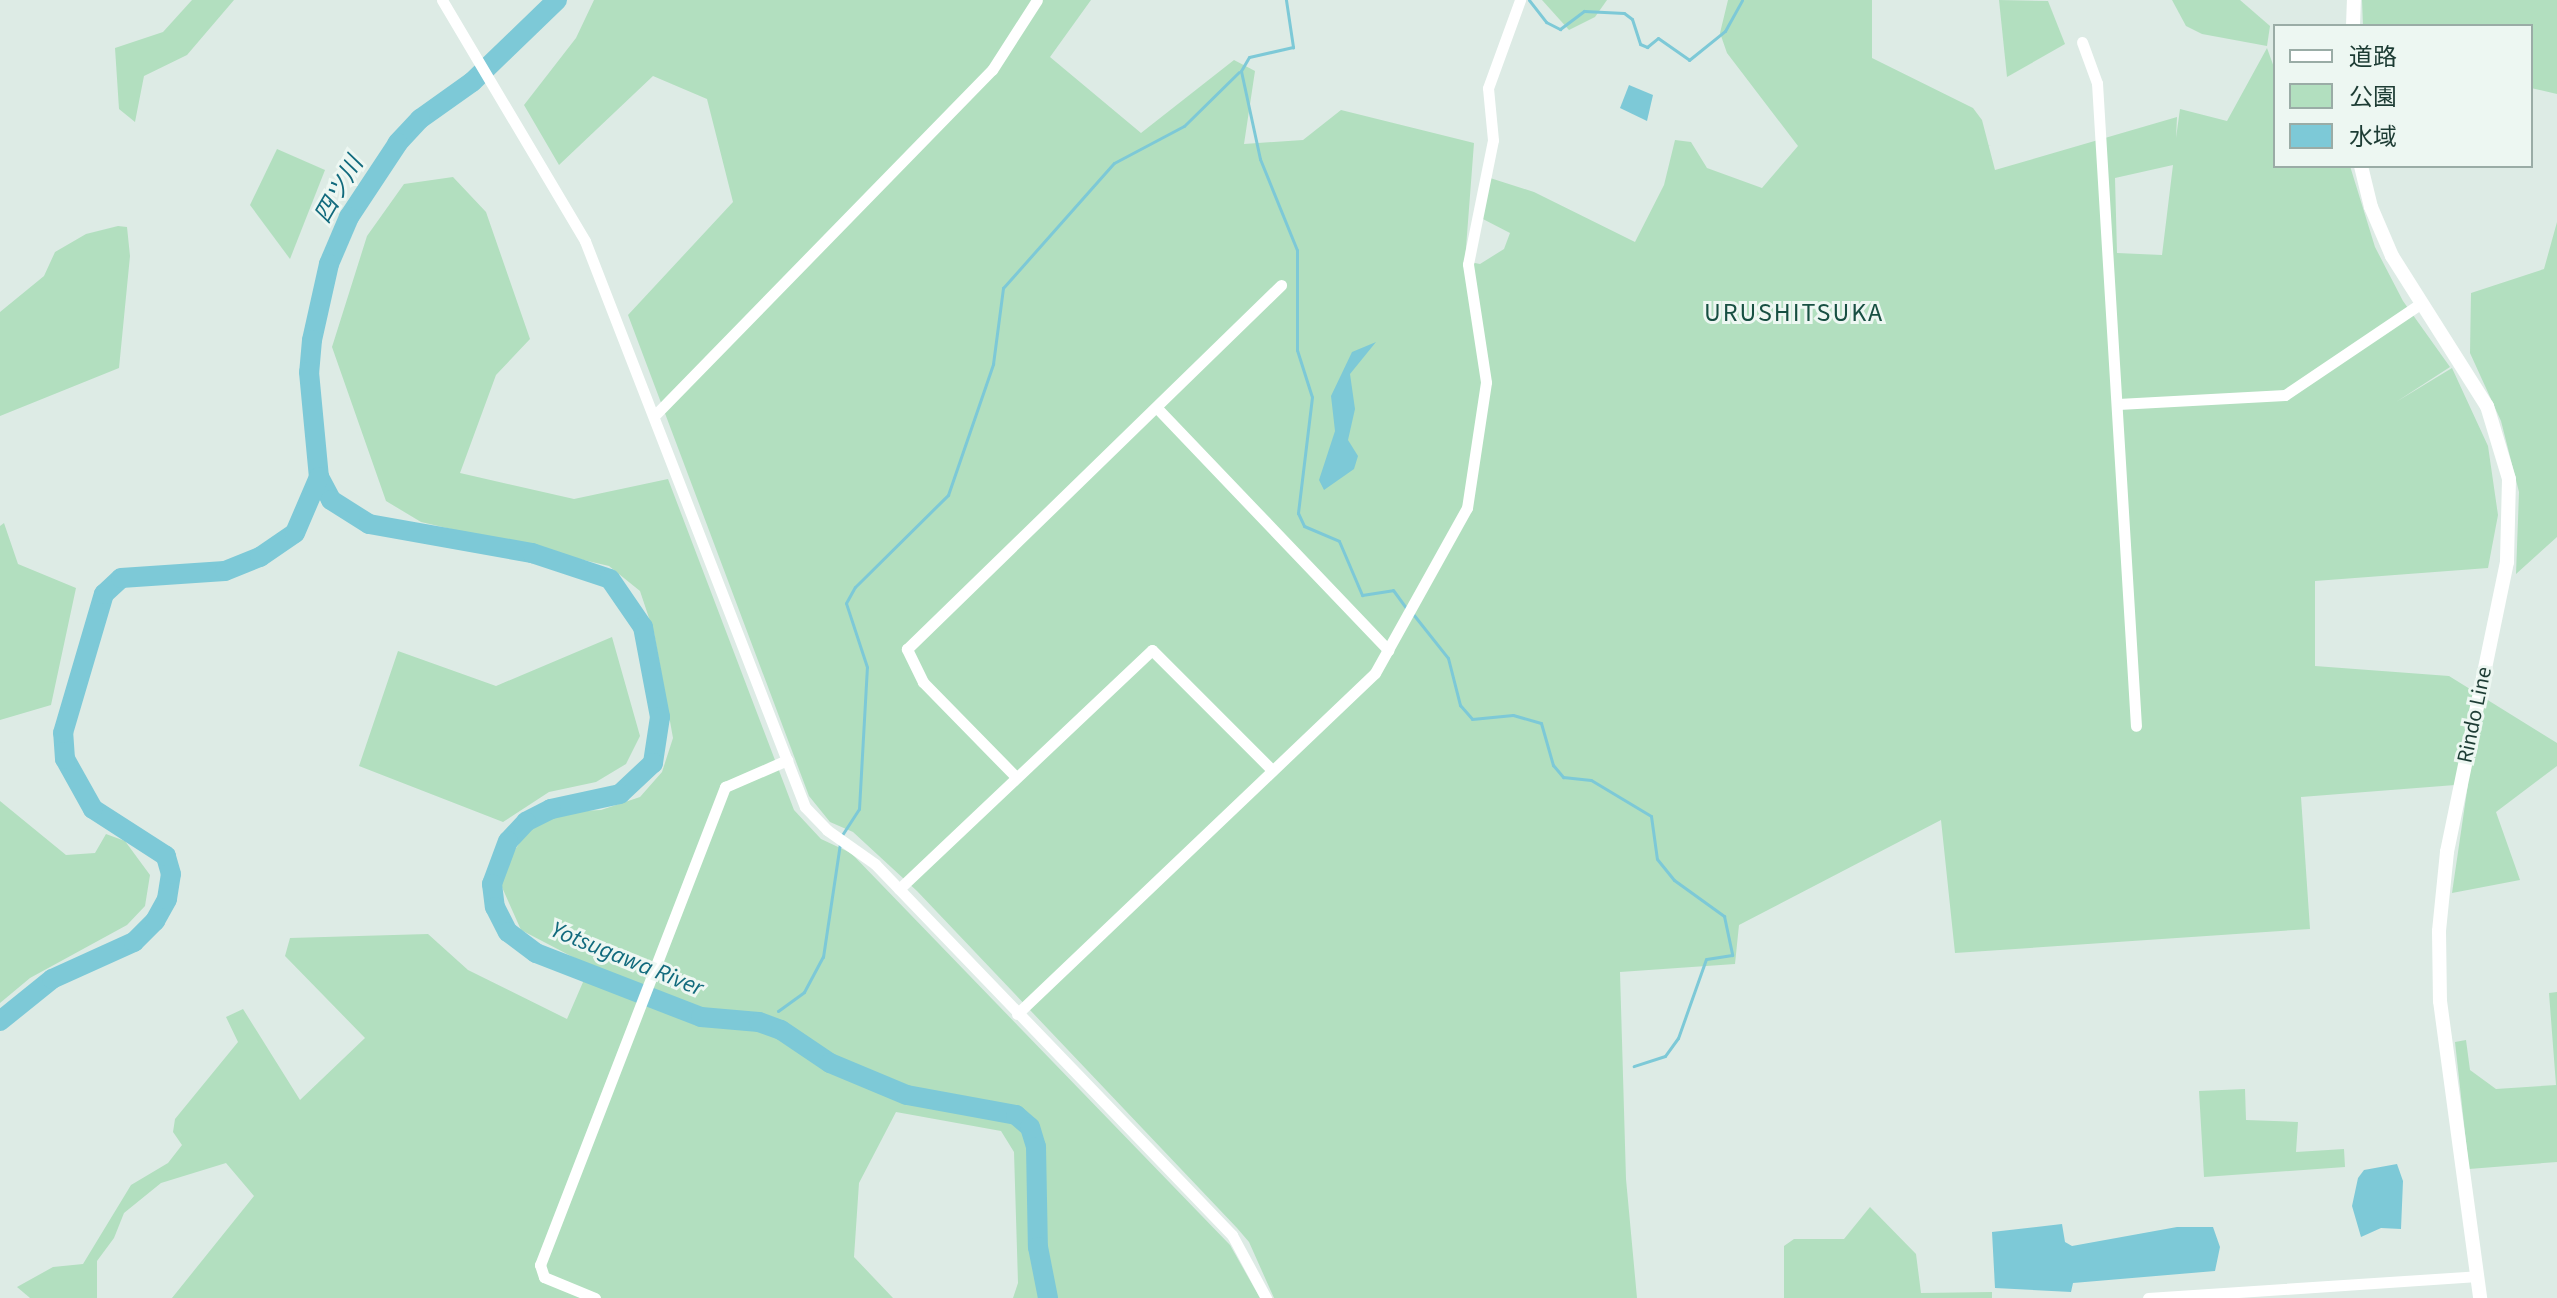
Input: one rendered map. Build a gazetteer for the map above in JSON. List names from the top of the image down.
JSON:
{
  "streets": {
    "street": ["Rindo Line"]
  },
  "districts": ["URUSHITSUKA"],
  "water": ["四ツ川", "Yotsugawa River"],
  "legend": ["道路", "公園", "水域"]
}
